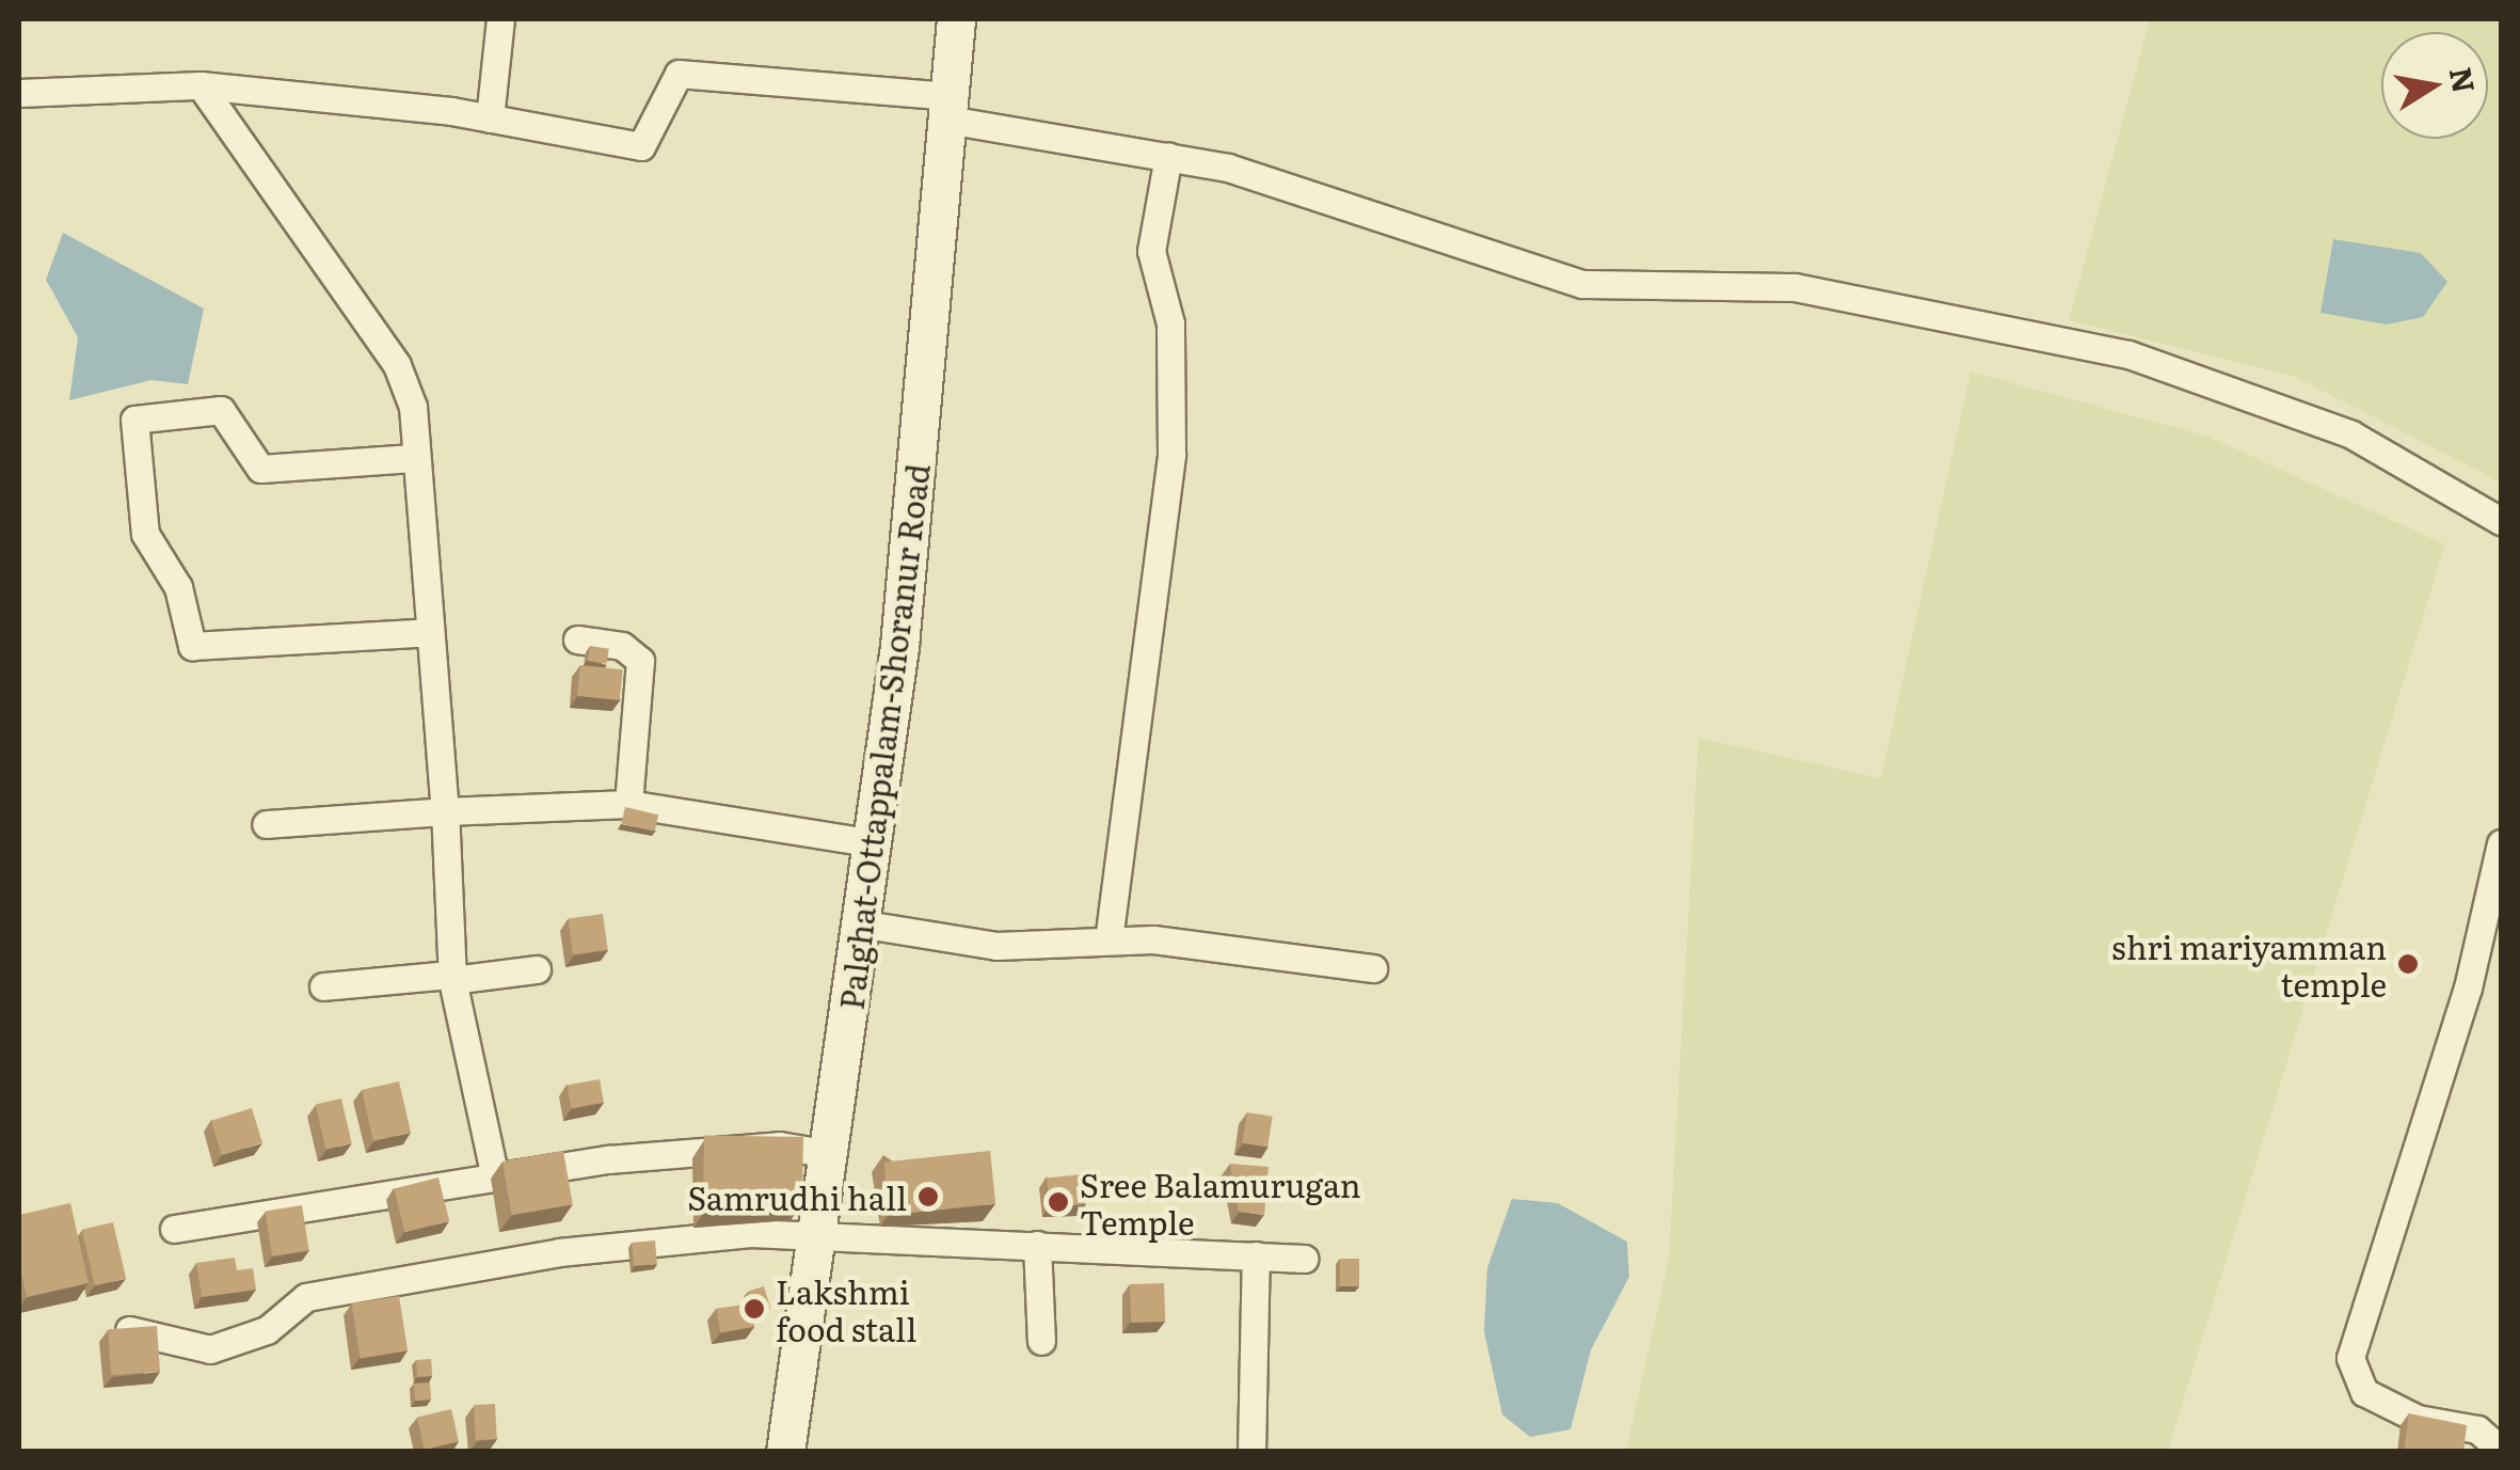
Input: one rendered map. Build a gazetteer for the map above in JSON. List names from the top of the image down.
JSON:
{
  "streets": {
    "main road": ["Palghat-Ottappalam-Shoranur Road"]
  },
  "places": [
    "shri mariyamman temple",
    "Samrudhi hall",
    "Sree Balamurugan Temple",
    "Lakshmi food stall"
  ],
  "north": "right"
}
